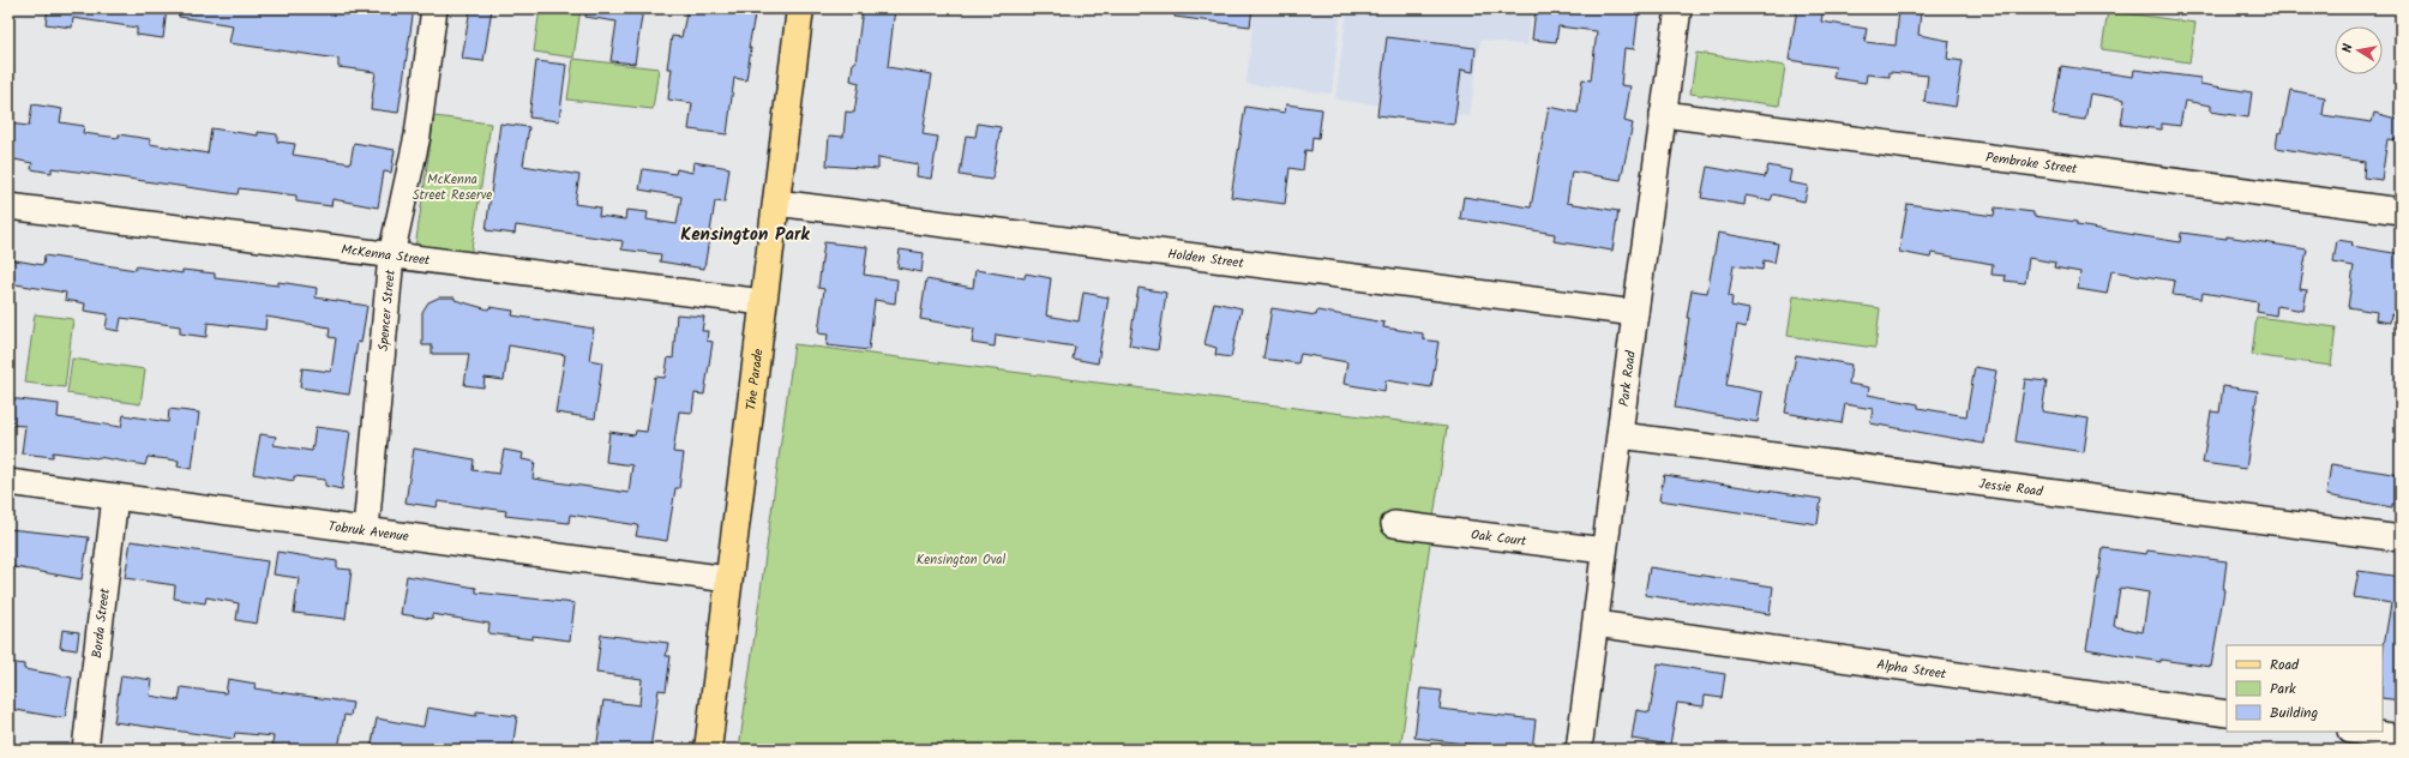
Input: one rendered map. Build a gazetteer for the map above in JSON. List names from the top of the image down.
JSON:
{
  "streets": {
    "main road": ["The Parade"],
    "street": [
      "Pembroke Street",
      "McKenna Street",
      "Holden Street",
      "Spencer Street",
      "Park Road",
      "Jessie Road",
      "Tobruk Avenue",
      "Oak Court",
      "Borda Street",
      "Alpha Street"
    ]
  },
  "crossings": [
    ["Pembroke Street", "Park Road"],
    ["McKenna Street", "Spencer Street"],
    ["McKenna Street", "The Parade"],
    ["Holden Street", "The Parade"],
    ["Holden Street", "Park Road"],
    ["Spencer Street", "Tobruk Avenue"],
    ["The Parade", "Tobruk Avenue"],
    ["Park Road", "Jessie Road"],
    ["Park Road", "Oak Court"],
    ["Park Road", "Alpha Street"],
    ["Tobruk Avenue", "Borda Street"]
  ],
  "districts": ["Kensington Park"],
  "parks": ["McKenna Street Reserve", "Kensington Oval"],
  "legend": ["Road", "Park", "Building"],
  "north": "left"
}
